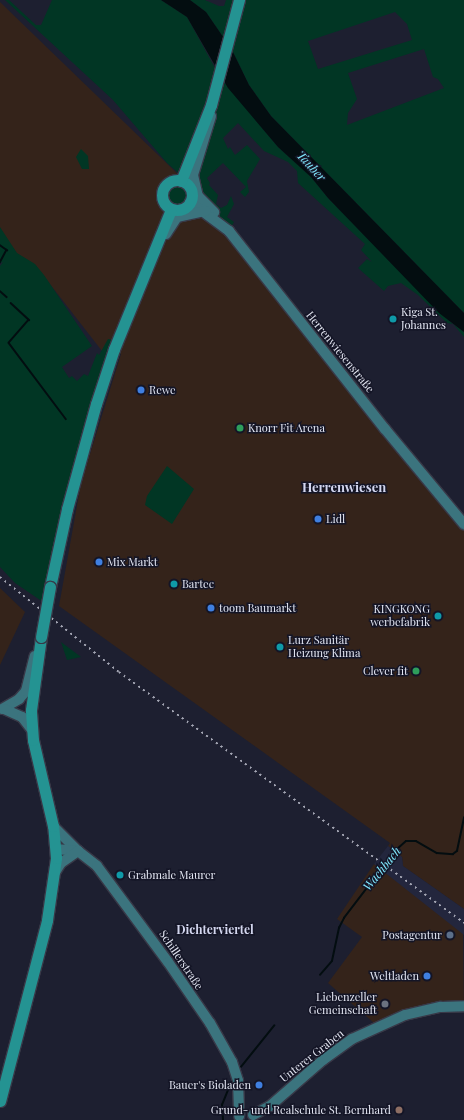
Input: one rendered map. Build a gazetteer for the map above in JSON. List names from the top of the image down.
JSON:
{
  "streets": {
    "street": ["Herrenwiesenstraße", "Schillerstraße", "Unterer Graben"]
  },
  "crossings": [
    ["Schillerstraße", "Unterer Graben"]
  ],
  "districts": ["Herrenwiesen", "Dichterviertel"],
  "water": ["Tauber", "Wachbach"],
  "places": [
    "Kiga St. Johannes",
    "Rewe",
    "Knorr Fit Arena",
    "Lidl",
    "Mix Markt",
    "Bartec",
    "toom Baumarkt",
    "KINGKONG werbefabrik",
    "Lurz Sanitär Heizung Klima",
    "Clever fit",
    "Grabmale Maurer",
    "Postagentur",
    "Weltladen",
    "Liebenzeller Gemeinschaft",
    "Bauer's Bioladen",
    "Grund- und Realschule St. Bernhard"
  ]
}
